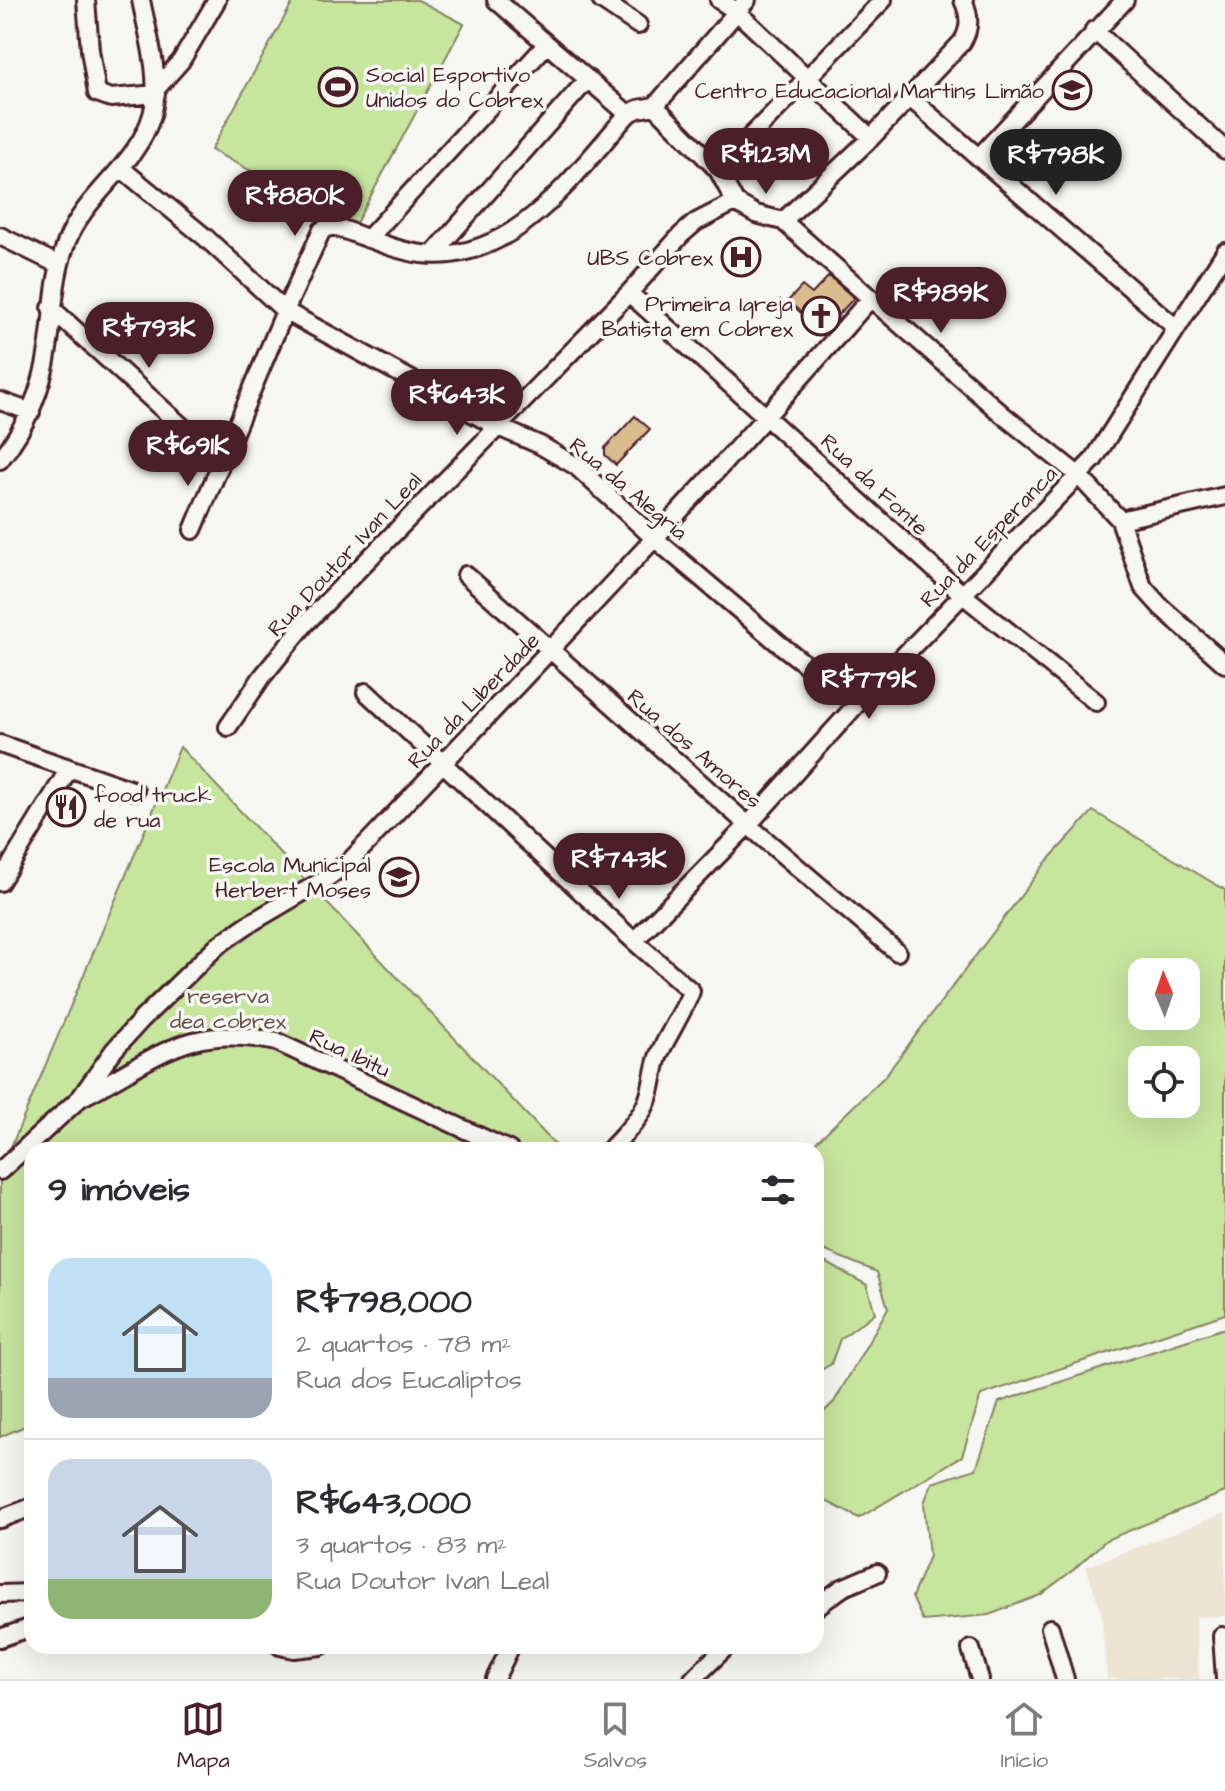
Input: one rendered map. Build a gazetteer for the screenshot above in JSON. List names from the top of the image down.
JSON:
{
  "streets": {
    "street": [
      "Rua da Fonte",
      "Rua da Alegria",
      "Rua da Esperanca",
      "Rua Doutor Ivan Leal",
      "Rua da Liberdade",
      "Rua dos Amores",
      "Rua Ibitu"
    ]
  },
  "crossings": [
    ["Rua da Fonte", "Rua da Esperanca"],
    ["Rua da Fonte", "Rua Doutor Ivan Leal"],
    ["Rua da Fonte", "Rua da Liberdade"],
    ["Rua da Alegria", "Rua da Esperanca"],
    ["Rua da Alegria", "Rua Doutor Ivan Leal"],
    ["Rua da Alegria", "Rua da Liberdade"],
    ["Rua da Esperanca", "Rua dos Amores"],
    ["Rua da Liberdade", "Rua dos Amores"],
    ["Rua da Liberdade", "Rua Ibitu"]
  ],
  "parks": ["reserva dea cobrex"],
  "places": {
    "sports": ["Social Esportivo Unidos do Cobrex"],
    "school or university": ["Centro Educacional Martins Limão", "Escola Municipal Herbert Moses"],
    "hospital": ["UBS Cobrex"],
    "church": ["Primeira Igreja Batista em Cobrex"],
    "restaurant": ["food truck de rua"]
  },
  "north": "top",
  "page": {
    "price": [
      "R$1.23M",
      "R$798K",
      "R$880K",
      "R$989K",
      "R$793K",
      "R$643K",
      "R$691K",
      "R$779K",
      "R$743K"
    ],
    "heading": "9 imóveis",
    "list": [
      {
        "name": "R$798,000",
        "note": "2 quartos · 78 m² · Rua dos Eucaliptos"
      },
      {
        "name": "R$643,000",
        "note": "3 quartos · 83 m² · Rua Doutor Ivan Leal"
      }
    ],
    "tabs": ["Mapa", "Salvos", "Início"]
  }
}
